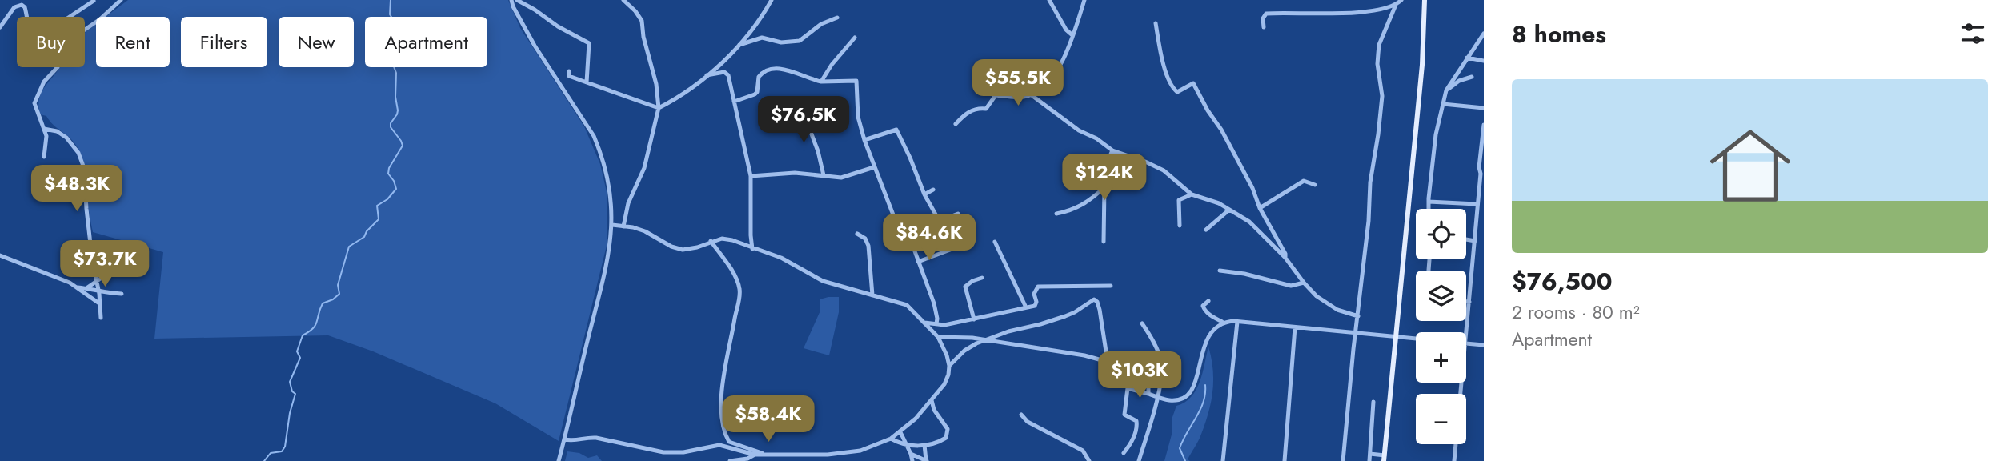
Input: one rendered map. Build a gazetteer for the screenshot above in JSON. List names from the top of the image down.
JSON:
{
  "page": {
    "heading": "8 homes",
    "chip": [
      "Buy",
      "Rent",
      "Filters",
      "New",
      "Apartment"
    ],
    "price": [
      "$55.5K",
      "$76.5K",
      "$124K",
      "$48.3K",
      "$84.6K",
      "$73.7K",
      "$103K",
      "$58.4K"
    ],
    "list": [
      {
        "name": "$76,500",
        "note": "2 rooms · 80 m² · Apartment"
      }
    ],
    "map_buttons": ["+", "−"]
  }
}
